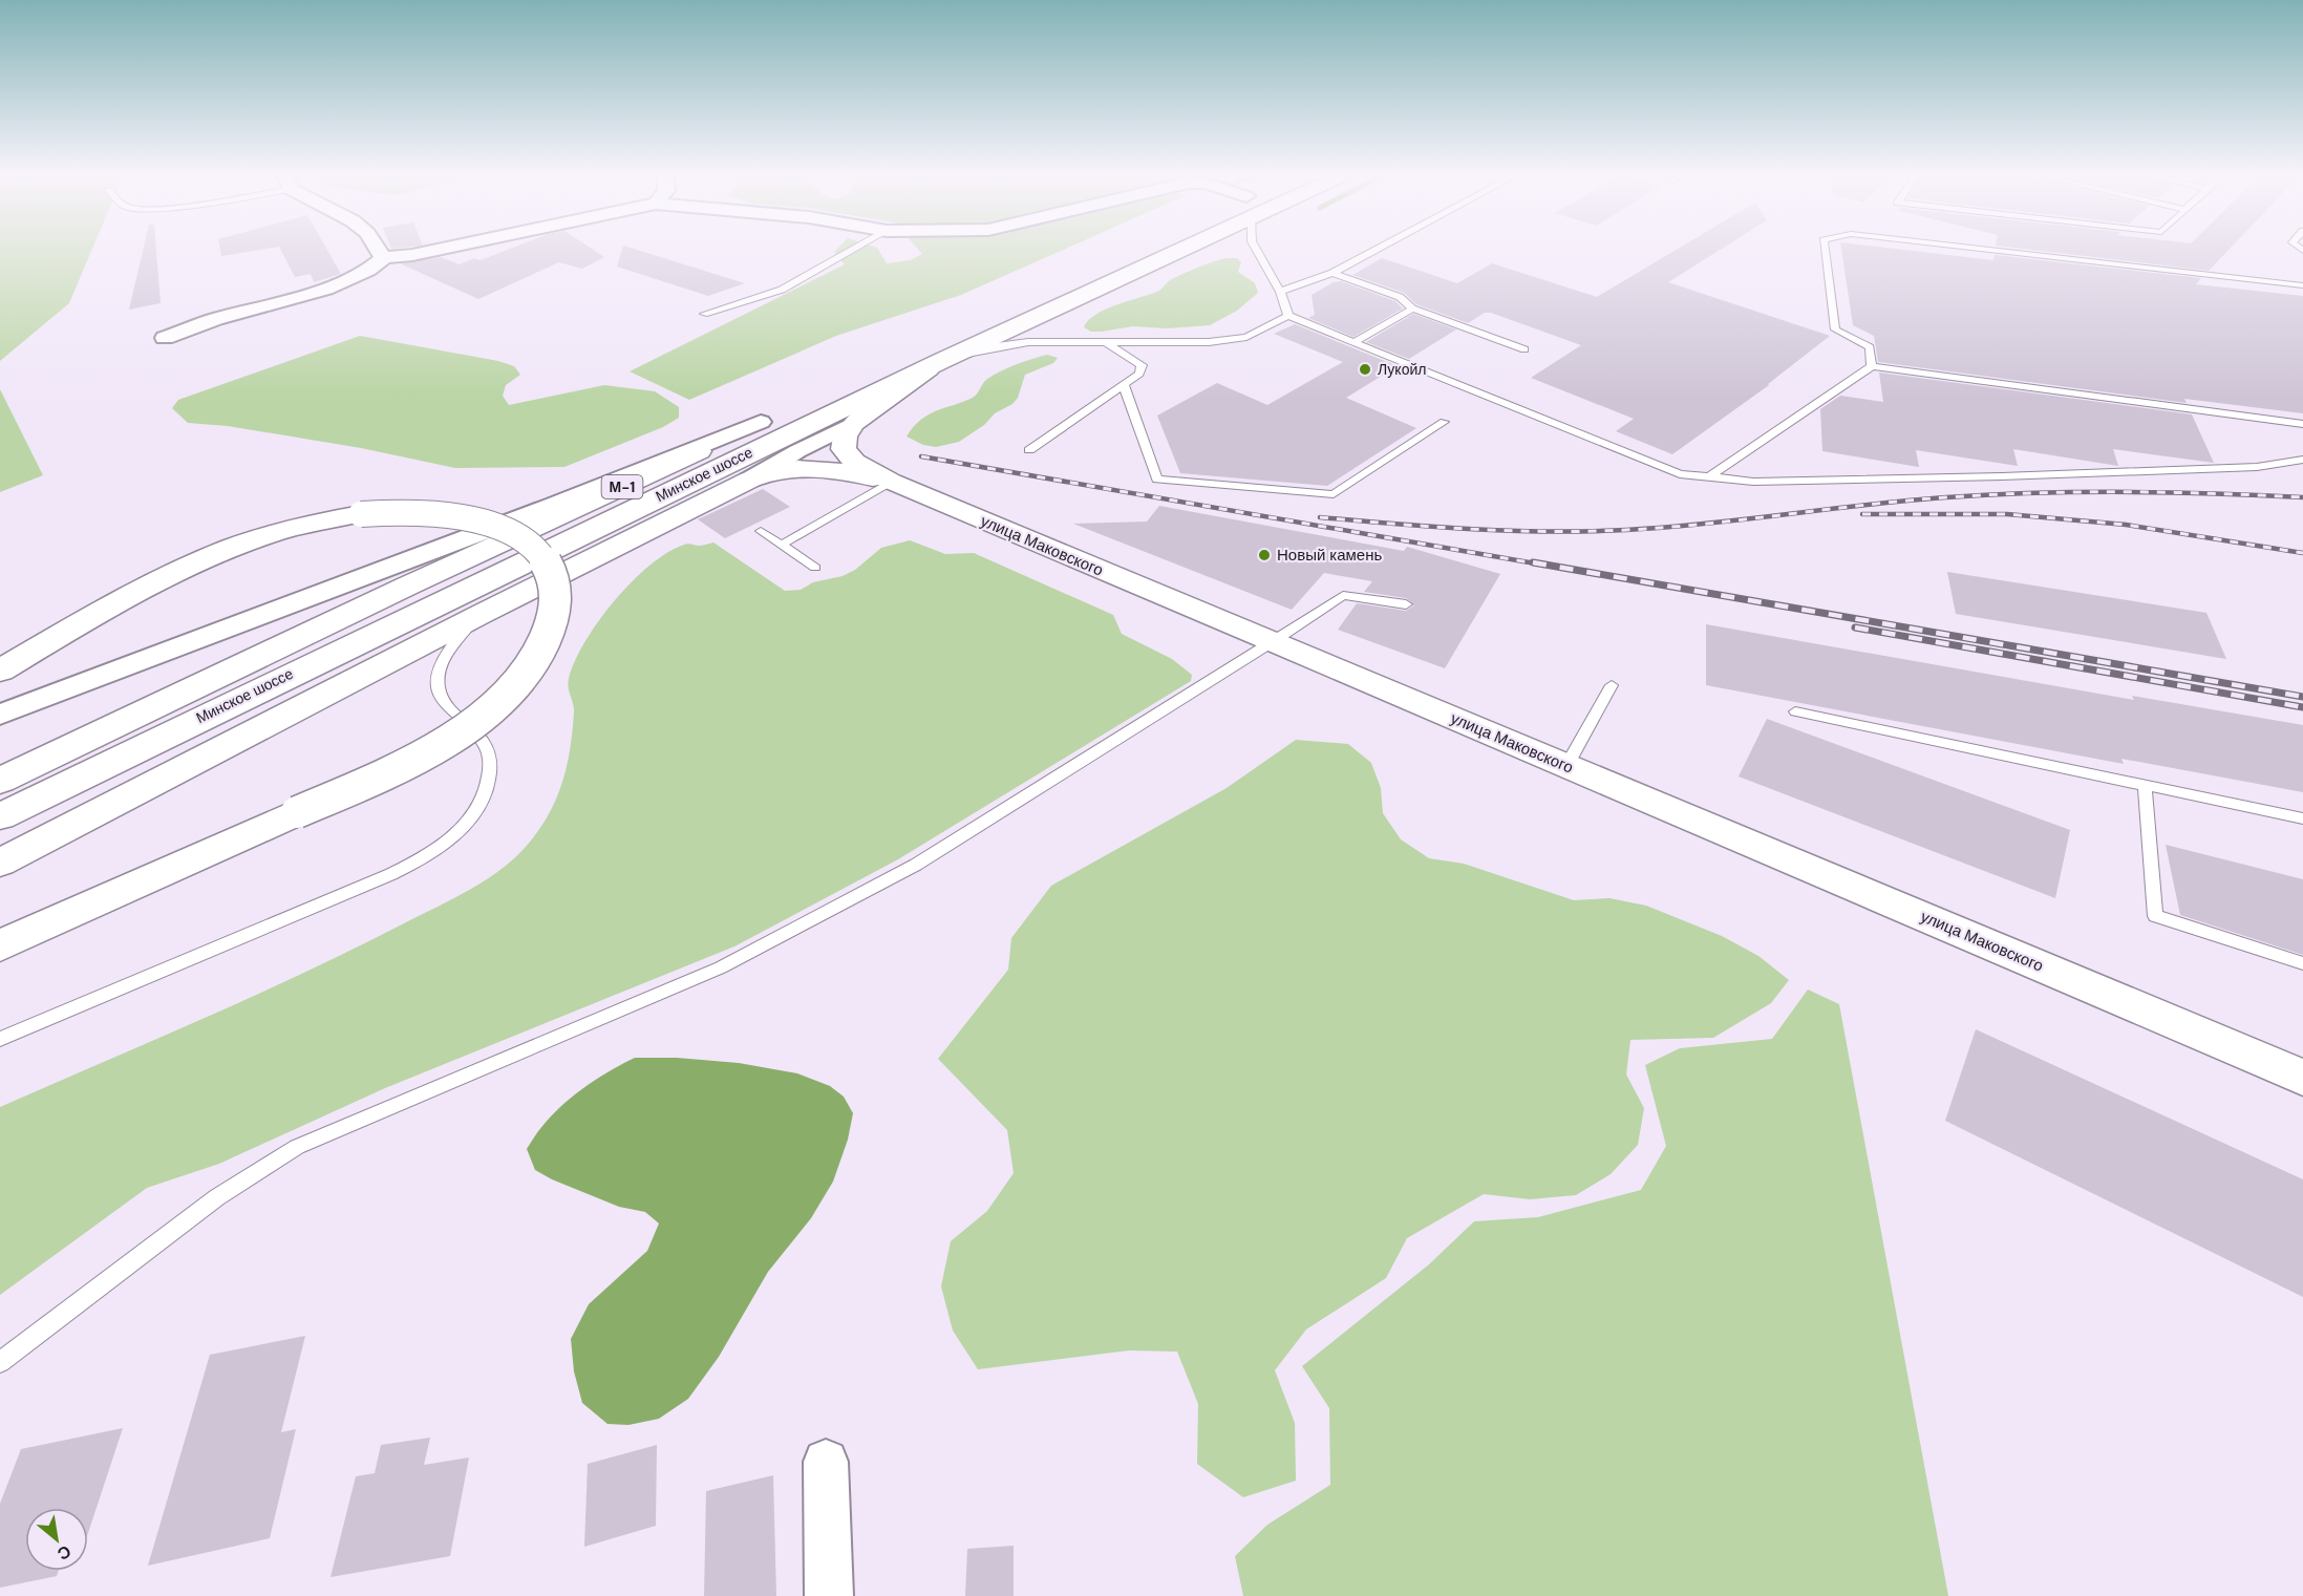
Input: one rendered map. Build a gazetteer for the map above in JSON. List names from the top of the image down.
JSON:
{
  "streets": {
    "main road": ["Минское шоссе", "М-1", "улица Маковского"]
  },
  "places": ["Лукойл", "Новый камень"],
  "north": "bottom right"
}
